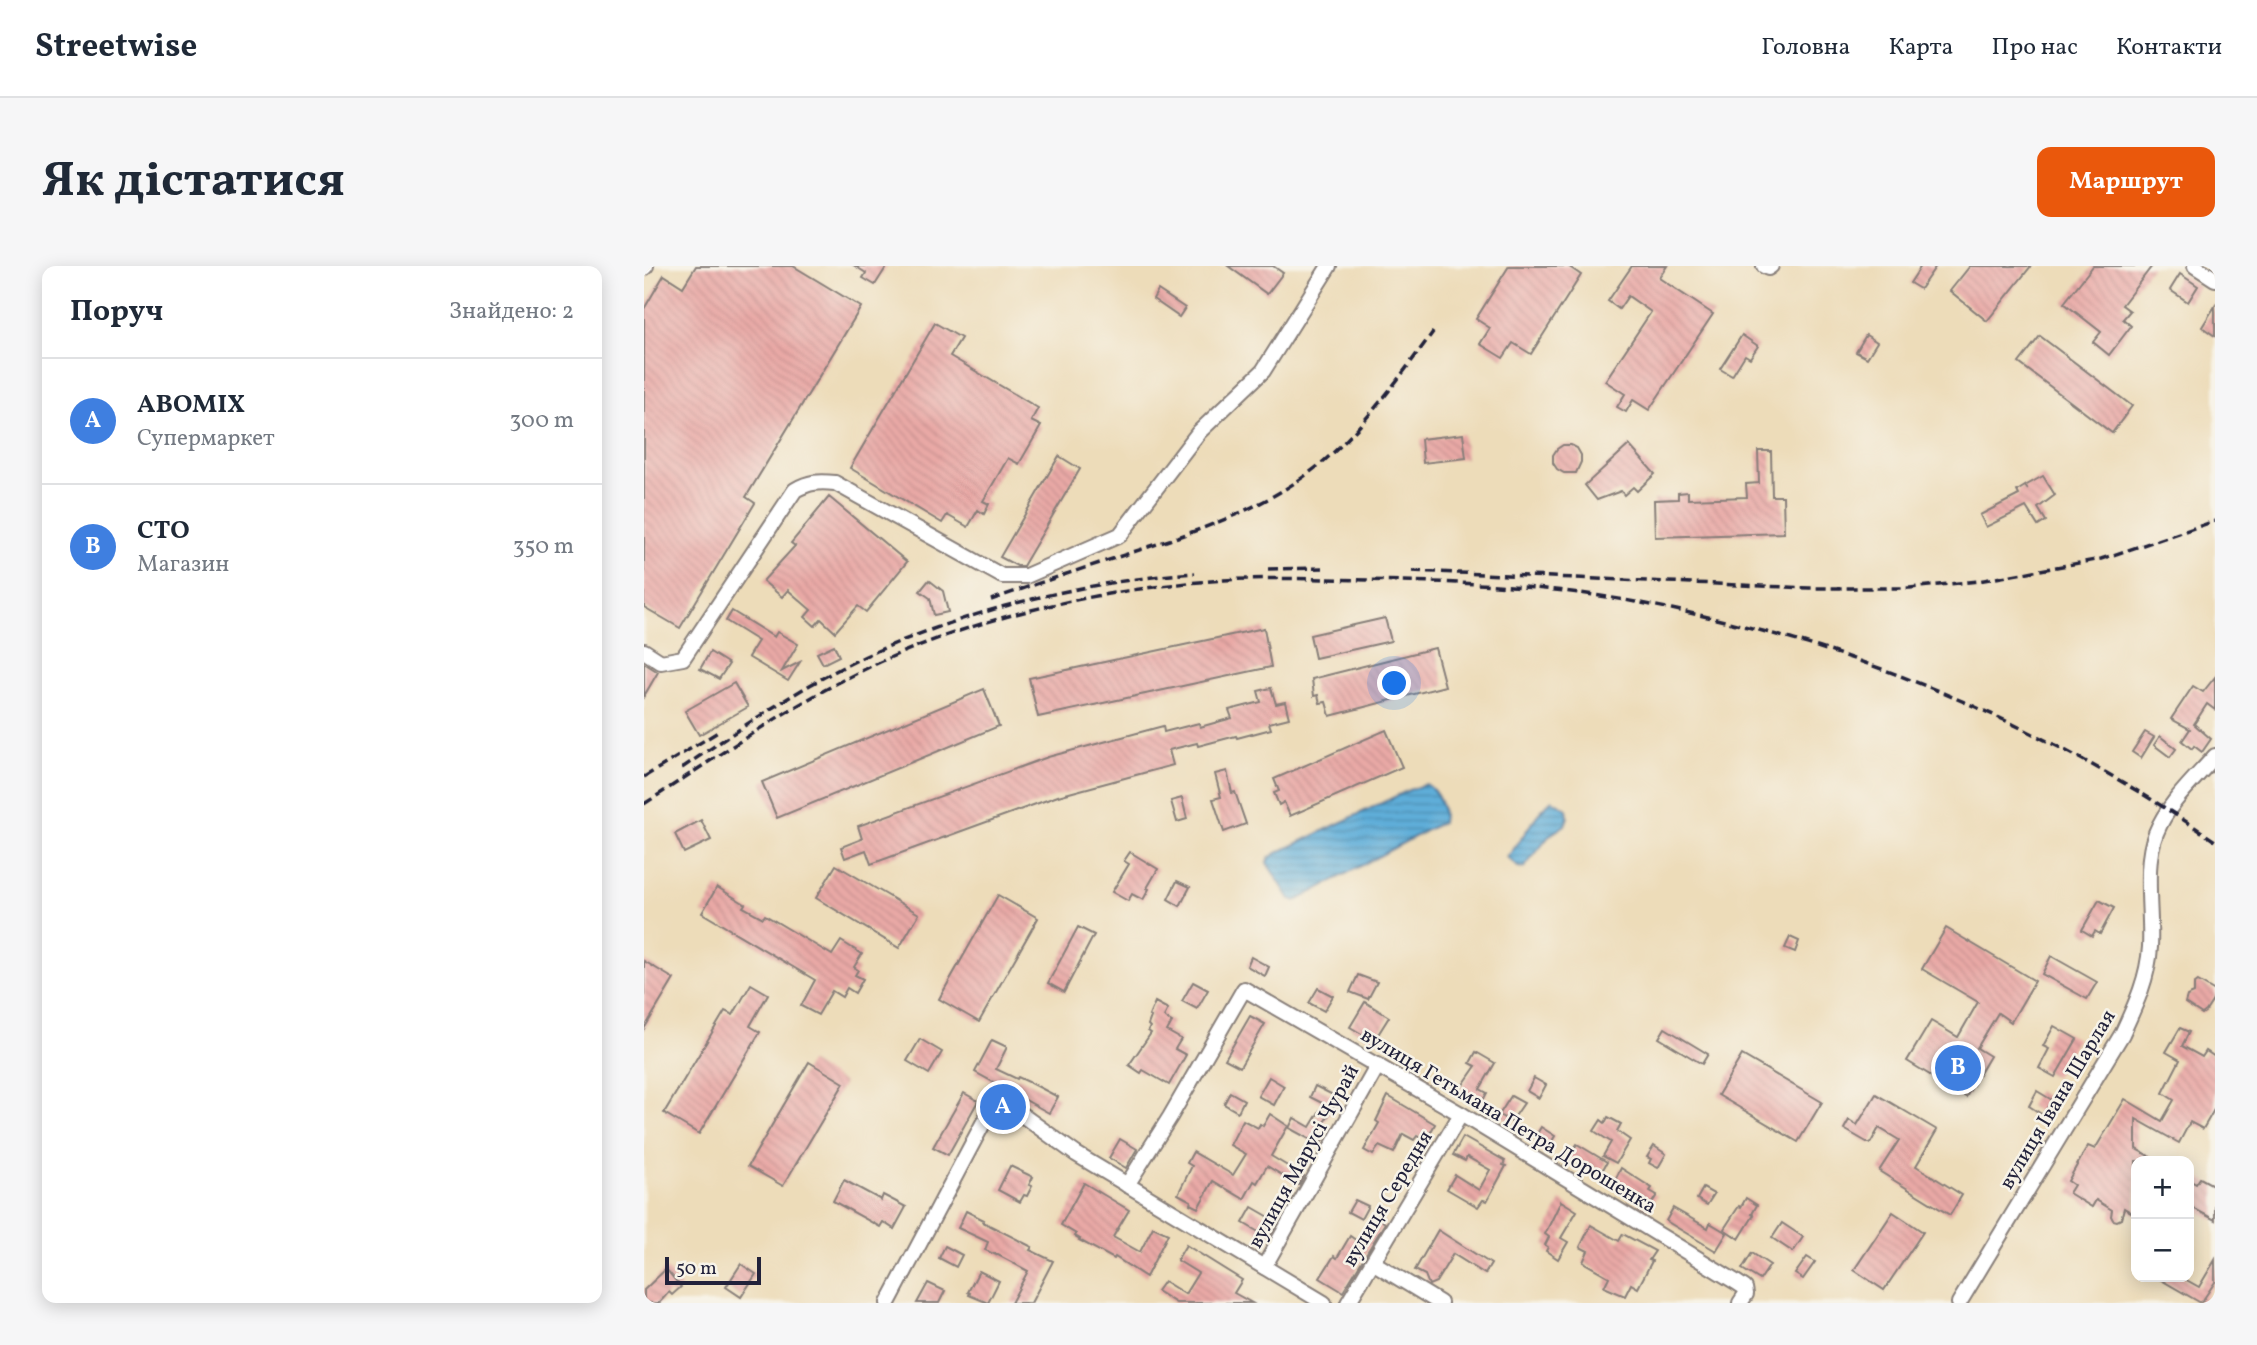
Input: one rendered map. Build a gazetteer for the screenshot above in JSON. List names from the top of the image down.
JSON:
{
  "streets": {
    "street": [
      "вулиця Івана Шарлая",
      "вулиця Гетьмана Петра Дорошенка",
      "вулиця Марусі Чурай",
      "вулиця Середня"
    ]
  },
  "crossings": [
    ["вулиця Гетьмана Петра Дорошенка", "вулиця Марусі Чурай"],
    ["вулиця Гетьмана Петра Дорошенка", "вулиця Середня"]
  ],
  "scale_bar": "50 m",
  "page": {
    "header": "Streetwise",
    "nav": [
      "Головна",
      "Карта",
      "Про нас",
      "Контакти"
    ],
    "buttons": "Маршрут",
    "title": "Як дістатися",
    "heading": ["Поруч", "Знайдено: 2"],
    "list": [
      {
        "mark": "A",
        "name": "ABOMIX",
        "note": "Супермаркет",
        "value": "300 m"
      },
      {
        "mark": "B",
        "name": "СТО",
        "note": "Магазин",
        "value": "350 m"
      }
    ],
    "pins": ["B", "A"],
    "map_buttons": ["+", "−"],
    "scale": "50 m"
  }
}
